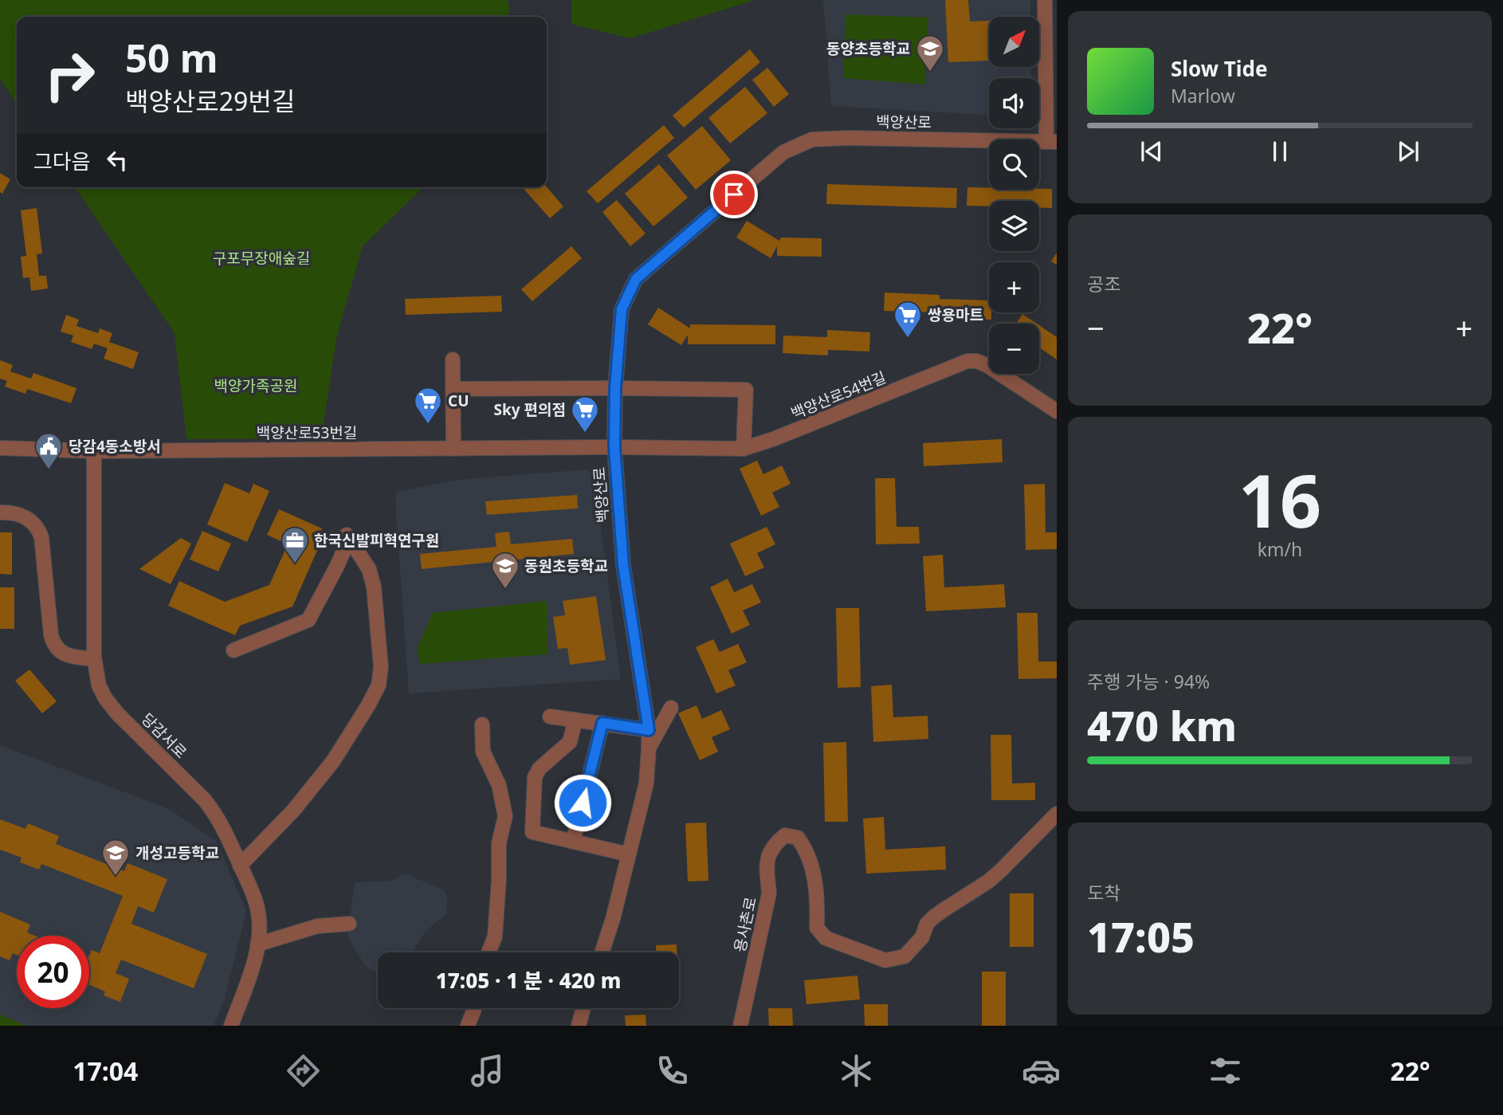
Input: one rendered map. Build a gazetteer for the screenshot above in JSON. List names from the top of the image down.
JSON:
{
  "streets": {
    "street": [
      "백양산로",
      "백양산로54번길",
      "백양산로53번길",
      "당감서로",
      "용사촌로"
    ]
  },
  "crossings": [
    ["백양산로", "백양산로54번길"],
    ["백양산로", "백양산로53번길"],
    ["백양산로54번길", "백양산로53번길"],
    ["백양산로53번길", "당감서로"]
  ],
  "parks": ["구포무장애숲길", "백양가족공원"],
  "places": {
    "school or university": ["동양초등학교", "동원초등학교", "개성고등학교"],
    "supermarket": ["쌍용마트", "CU", "Sky 편의점"],
    "public building": ["당감4동소방서"],
    "office": ["한국신발피혁연구원"]
  },
  "north": "top right",
  "page": {
    "map_buttons": ["+", "−"],
    "turn": ["50 m", "백양산로29번길"],
    "song": ["Slow Tide", "Marlow"],
    "then": "그다음",
    "tile": [
      "공조",
      ["16", "km/h"],
      ["주행 가능 · 94%", "470 km"],
      ["도착", "17:05"]
    ],
    "heat": ["−", "22°", "+"],
    "limit": "20",
    "trip": "17:05 · 1 분 · 420 m",
    "tabs": ["17:04", "22°"]
  }
}
